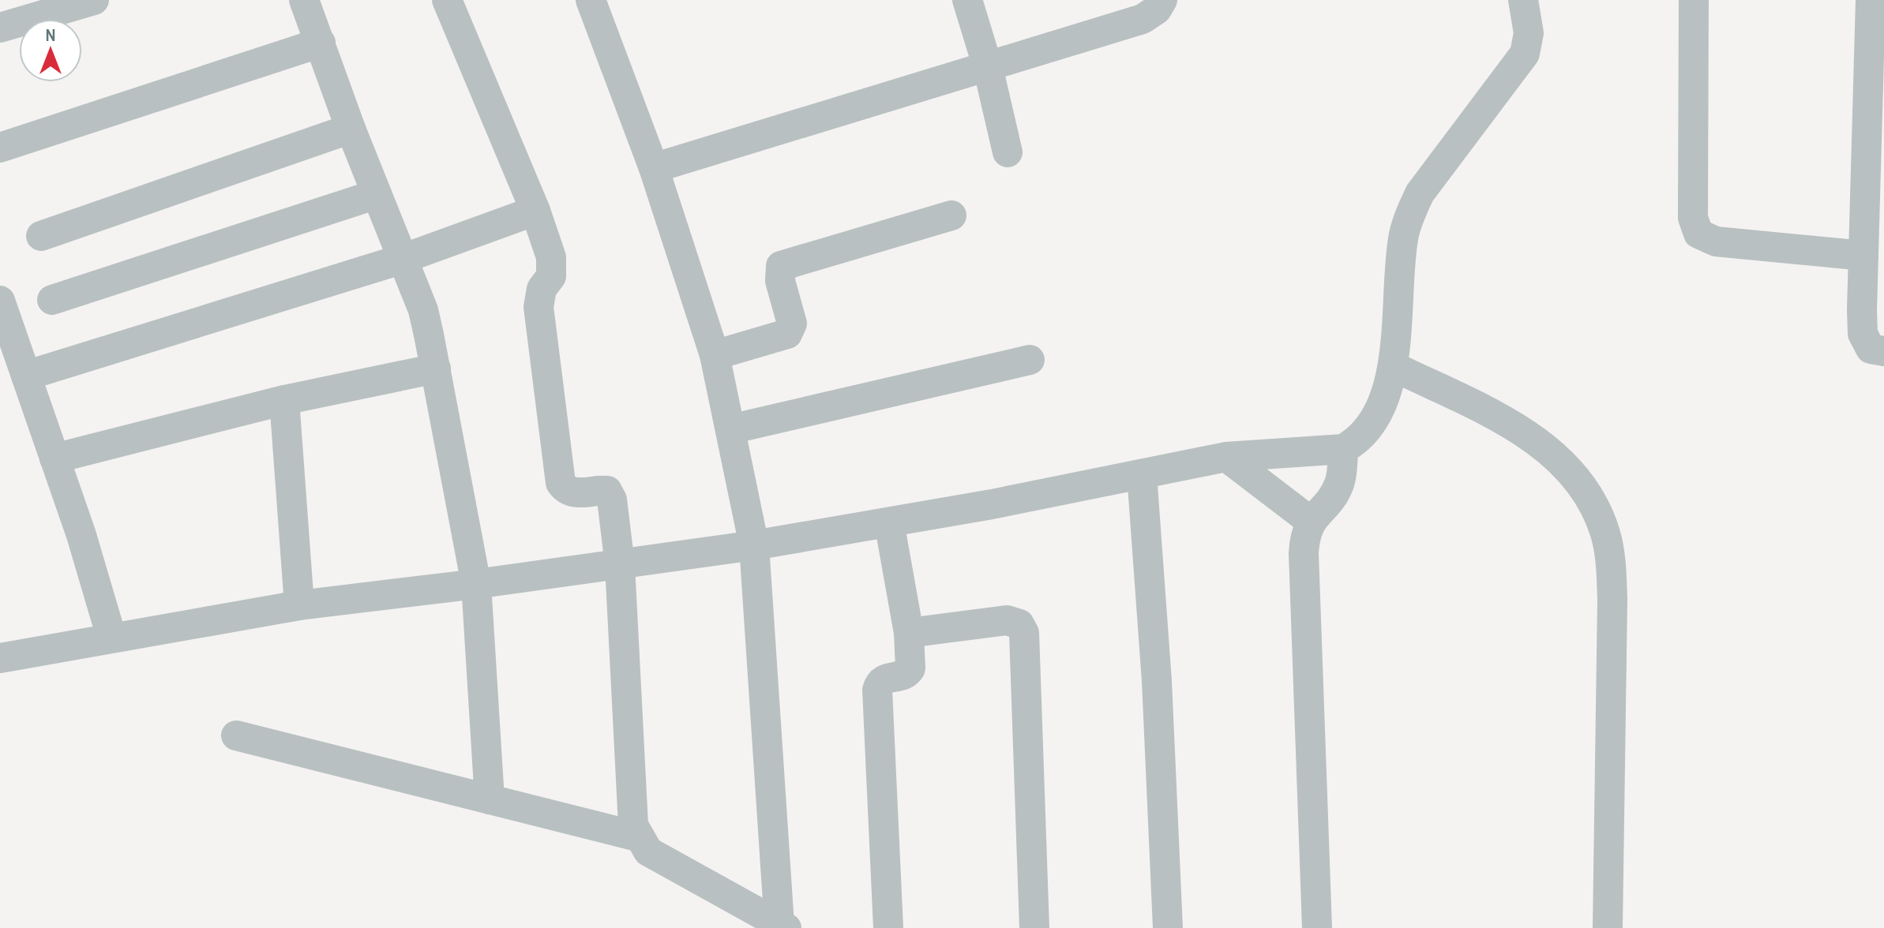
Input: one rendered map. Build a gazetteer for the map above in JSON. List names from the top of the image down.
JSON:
{
  "north": "top"
}
